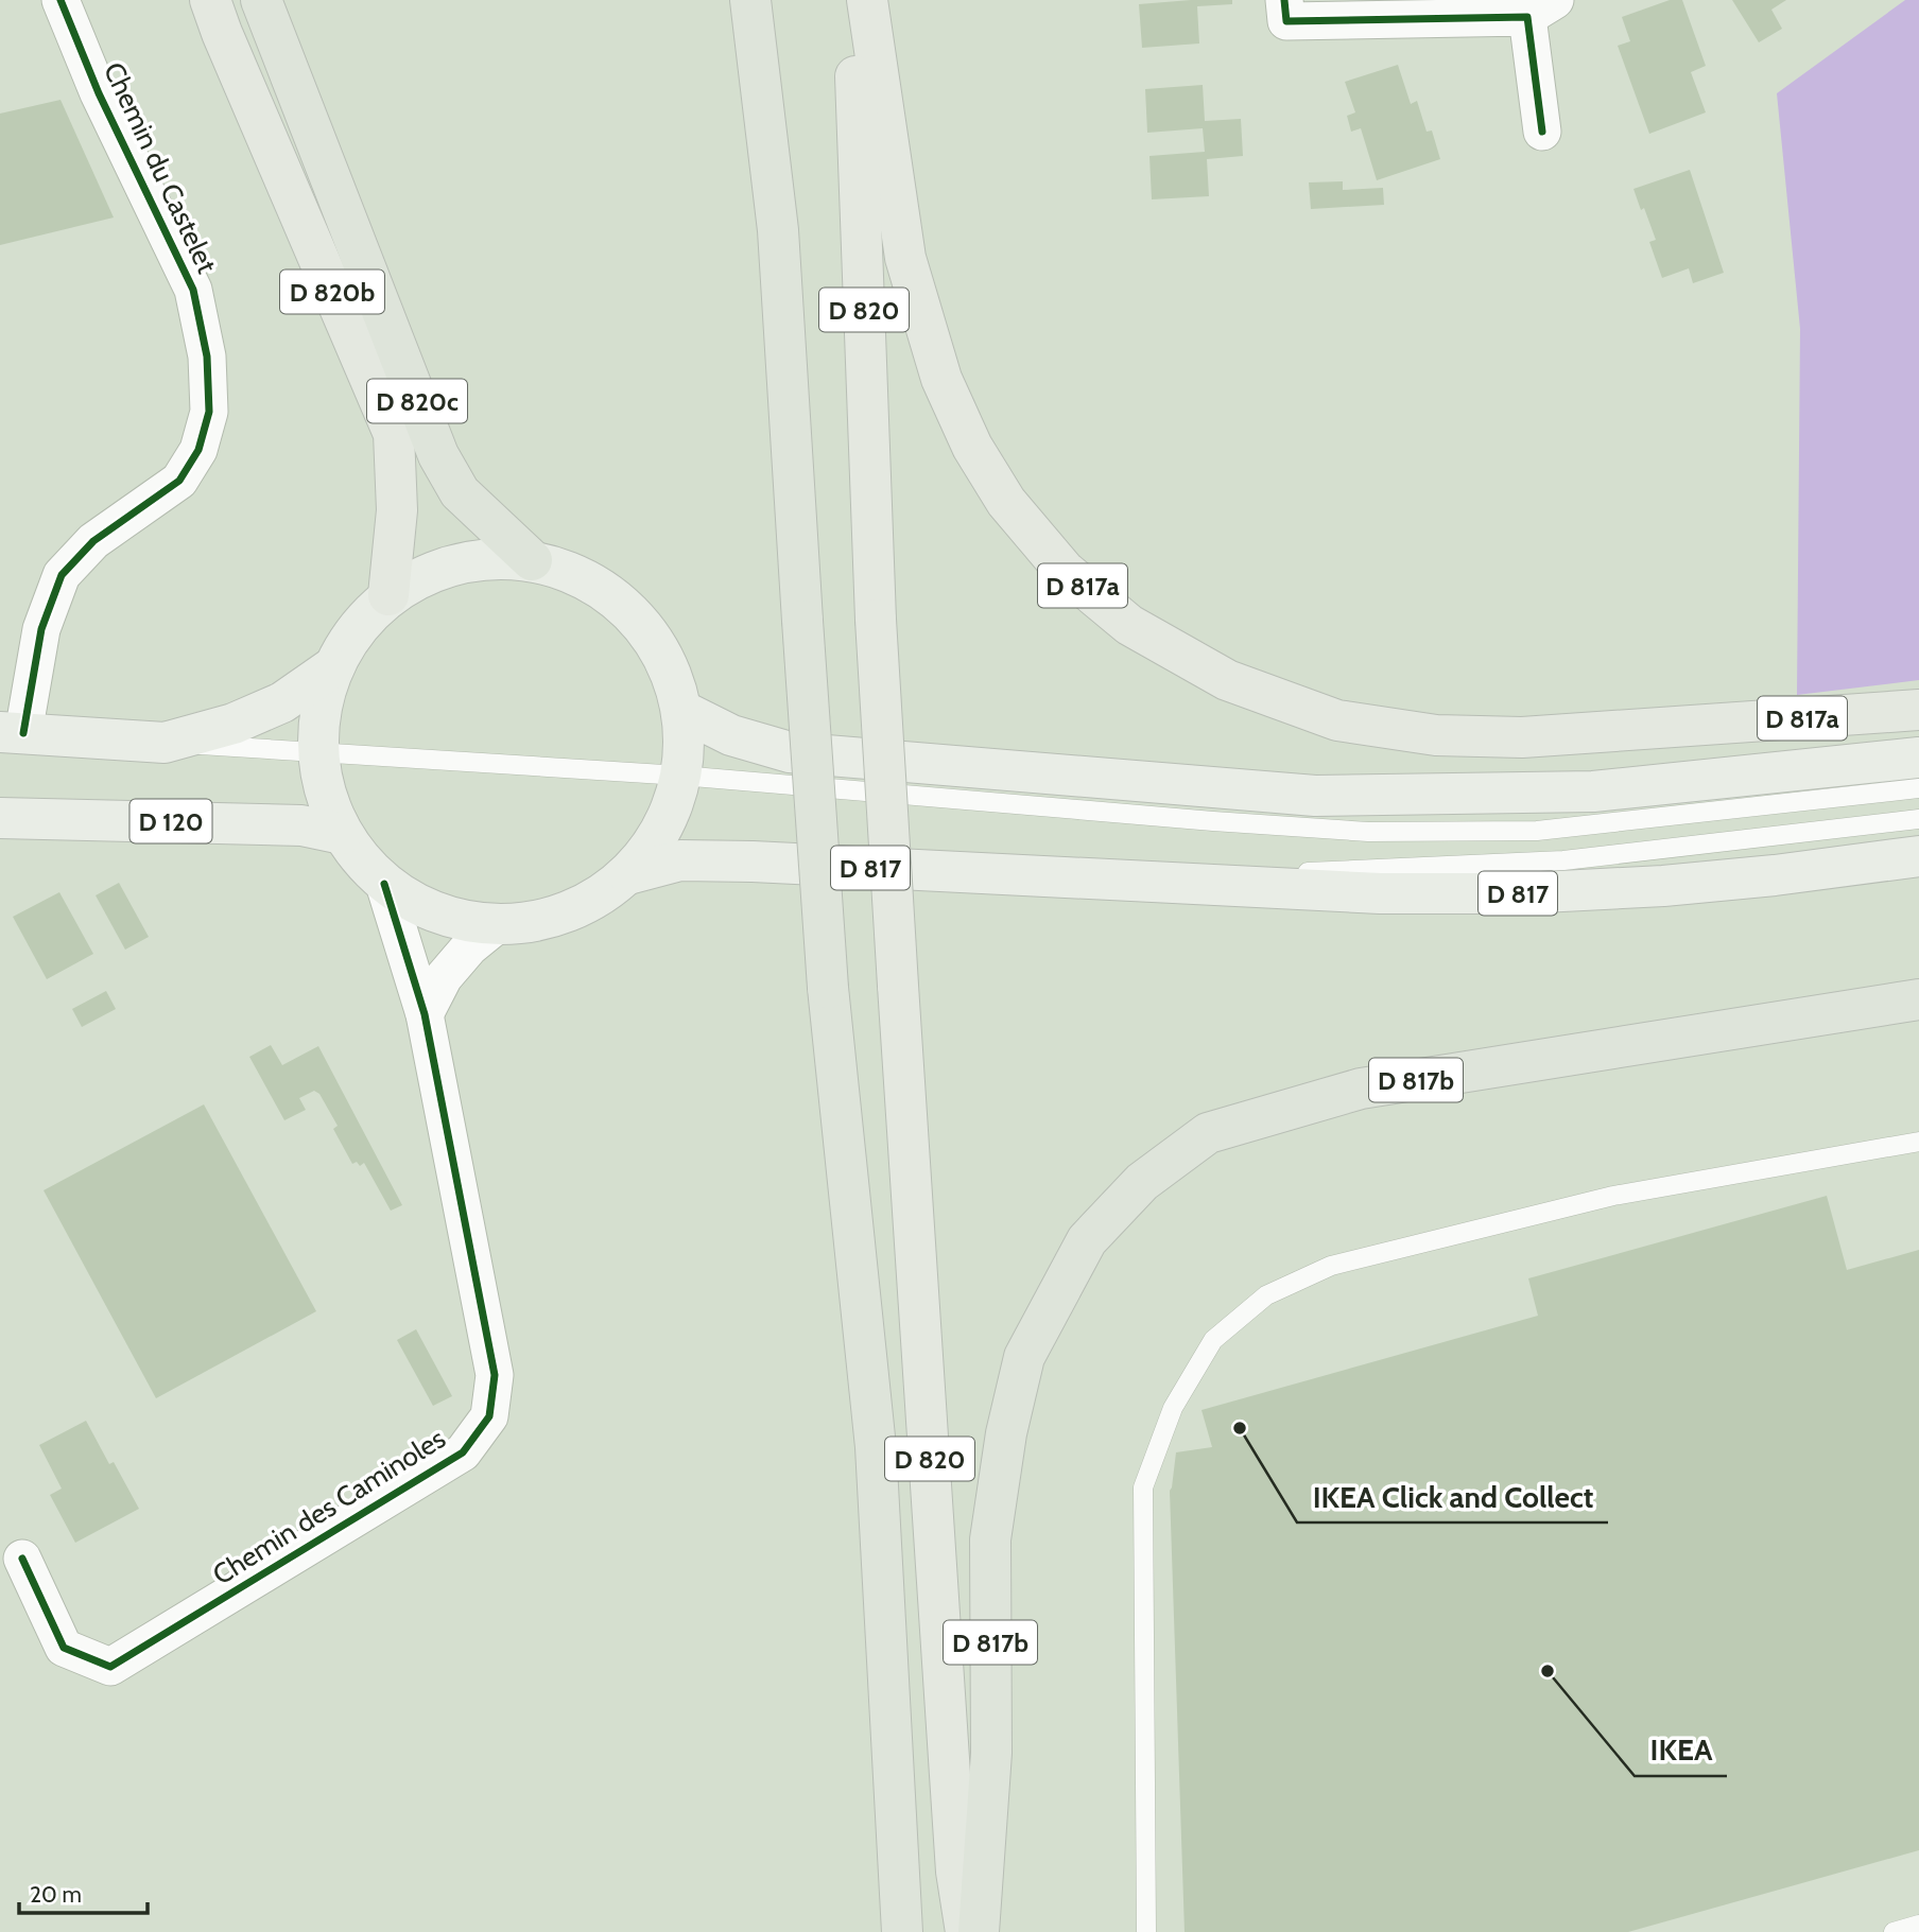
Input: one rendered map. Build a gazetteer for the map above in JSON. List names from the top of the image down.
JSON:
{
  "streets": {
    "highway": [
      "D 820b",
      "D 820",
      "D 820c",
      "D 817a",
      "D 817b"
    ],
    "main road": ["D 120", "D 817"],
    "street": ["Chemin du Castelet", "Chemin des Caminoles"]
  },
  "places": ["IKEA Click and Collect", "IKEA"],
  "scale_bar": "20 m"
}
